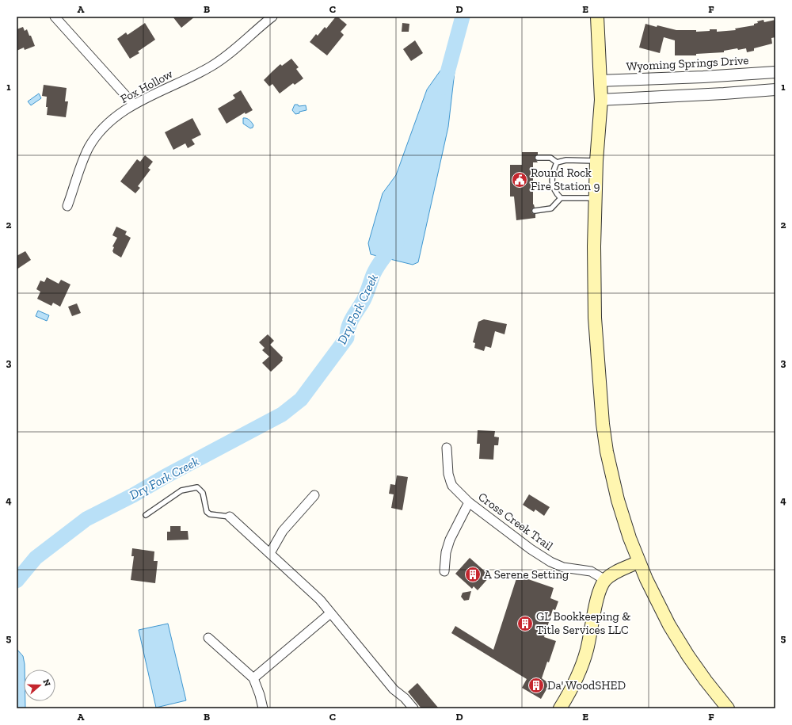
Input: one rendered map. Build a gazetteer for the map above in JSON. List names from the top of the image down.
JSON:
{
  "streets": {
    "street": ["Wyoming Springs Drive", "Fox Hollow", "Cross Creek Trail"]
  },
  "water": ["Dry Fork Creek"],
  "places": {
    "public building": ["Round Rock Fire Station 9"],
    "building": ["A Serene Setting", "GL Bookkeeping & Title Services LLC", "Da' WoodSHED"]
  },
  "north": "right",
  "grid": {
    "columns": [
      "A",
      "B",
      "C",
      "D",
      "E",
      "F"
    ],
    "rows": [
      "1",
      "2",
      "3",
      "4",
      "5"
    ]
  }
}
